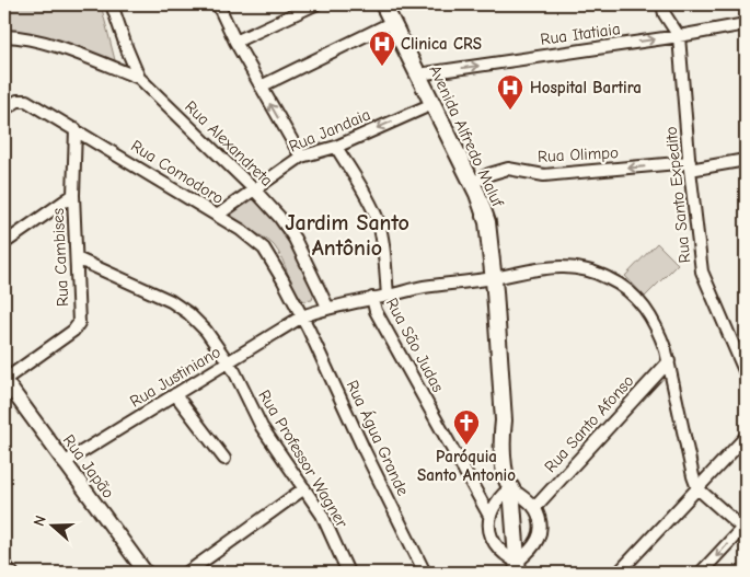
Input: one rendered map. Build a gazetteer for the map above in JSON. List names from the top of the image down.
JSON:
{
  "streets": {
    "main road": ["Avenida Alfredo Maluf"],
    "street": [
      "Rua Itatiaia",
      "Rua Jandaia",
      "Rua Alexandreta",
      "Rua Olimpo",
      "Rua Comodoro",
      "Rua Santo Expedito",
      "Rua Cambises",
      "Rua São Judas",
      "Rua Justiniano",
      "Rua Santo Afonso",
      "Rua Água Grande",
      "Rua Professor Wagner",
      "Rua Japão"
    ]
  },
  "crossings": [
    ["Rua Itatiaia", "Avenida Alfredo Maluf"],
    ["Rua Itatiaia", "Rua Santo Expedito"],
    ["Rua Jandaia", "Avenida Alfredo Maluf"],
    ["Rua Jandaia", "Rua Alexandreta"],
    ["Rua Jandaia", "Rua Comodoro"],
    ["Avenida Alfredo Maluf", "Rua Olimpo"],
    ["Avenida Alfredo Maluf", "Rua São Judas"],
    ["Rua Alexandreta", "Rua Justiniano"],
    ["Rua Olimpo", "Rua Santo Expedito"],
    ["Rua Comodoro", "Rua Cambises"],
    ["Rua Comodoro", "Rua Justiniano"],
    ["Rua Comodoro", "Rua Água Grande"],
    ["Rua Cambises", "Rua Professor Wagner"],
    ["Rua Cambises", "Rua Japão"],
    ["Rua São Judas", "Rua Justiniano"],
    ["Rua São Judas", "Rua Santo Afonso"],
    ["Rua Justiniano", "Rua Água Grande"],
    ["Rua Justiniano", "Rua Professor Wagner"],
    ["Rua Justiniano", "Rua Japão"]
  ],
  "one_way": ["Rua Itatiaia", "Rua Olimpo"],
  "districts": ["Jardim Santo Antônio"],
  "places": {
    "hospital": ["Clinica CRS", "Hospital Bartira"],
    "church": ["Paróquia Santo Antonio"]
  },
  "north": "left"
}
